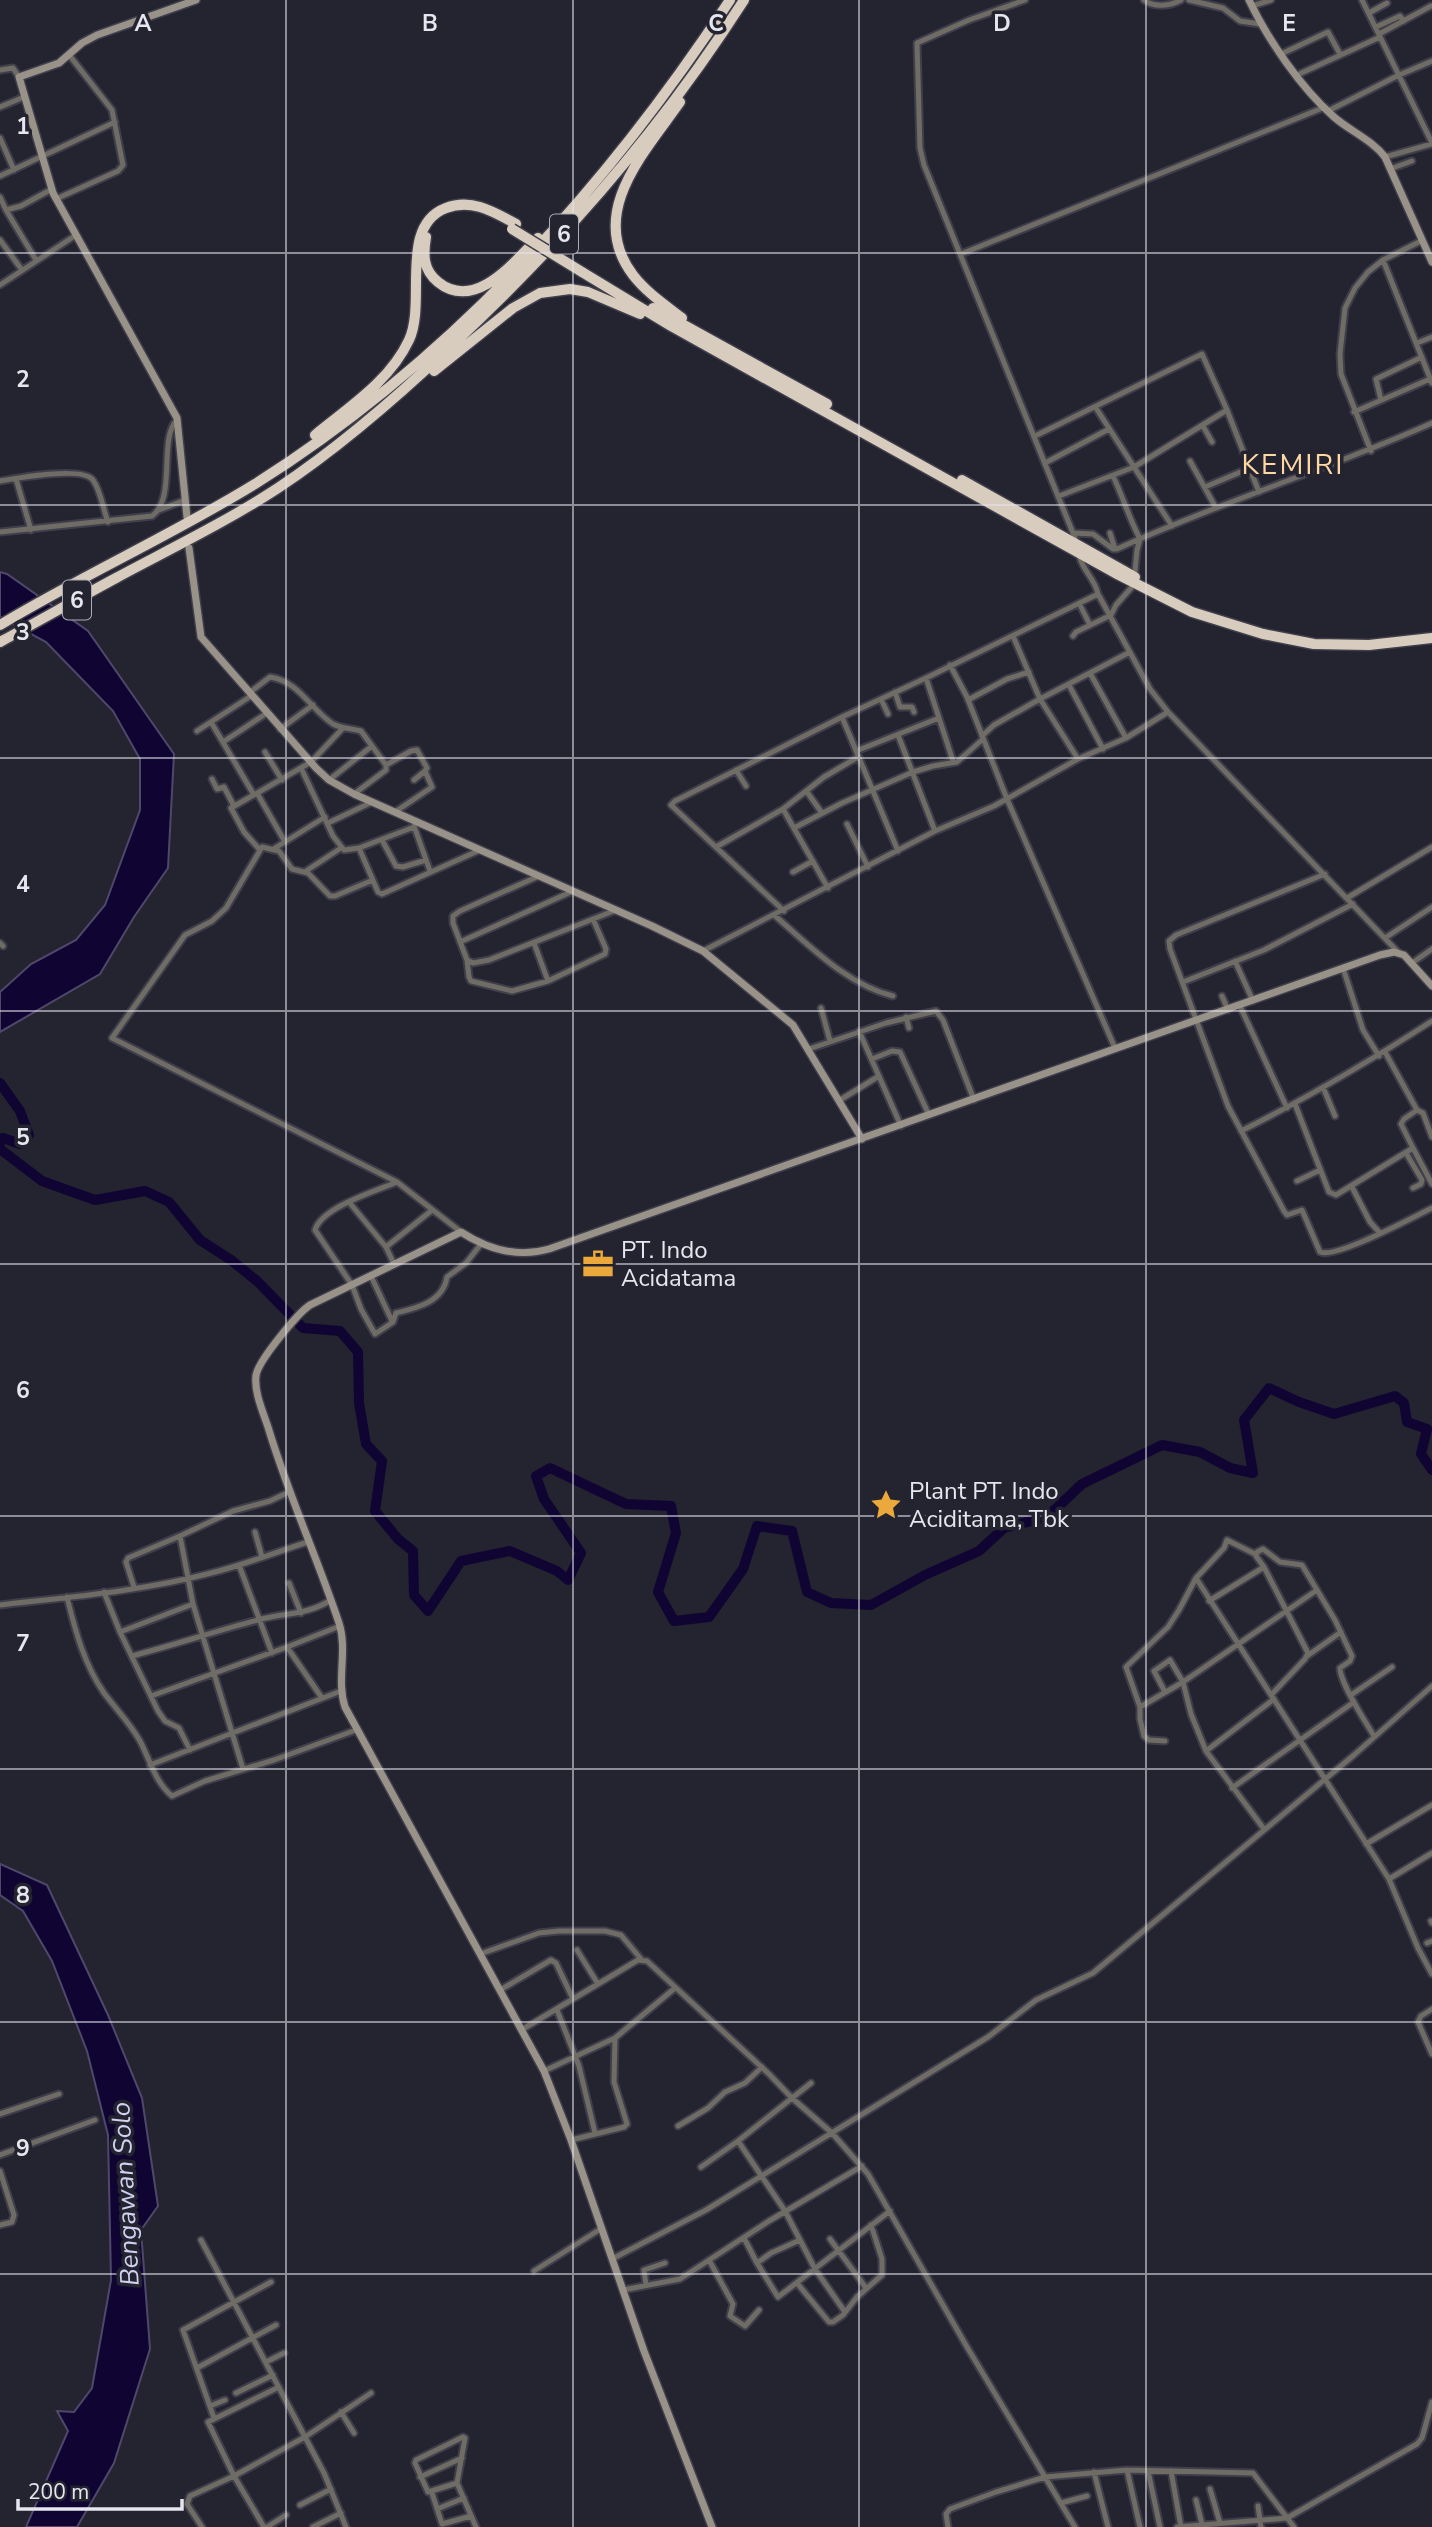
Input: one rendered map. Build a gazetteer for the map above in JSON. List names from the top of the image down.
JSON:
{
  "streets": {
    "highway": ["6"]
  },
  "districts": ["KEMIRI"],
  "water": ["Bengawan Solo"],
  "places": {
    "office": ["PT. Indo Acidatama"],
    "place": ["Plant PT. Indo Aciditama, Tbk"]
  },
  "scale_bar": "200 m",
  "grid": {
    "columns": [
      "A",
      "B",
      "C",
      "D",
      "E"
    ],
    "rows": [
      "1",
      "2",
      "3",
      "4",
      "5",
      "6",
      "7",
      "8",
      "9"
    ]
  }
}
